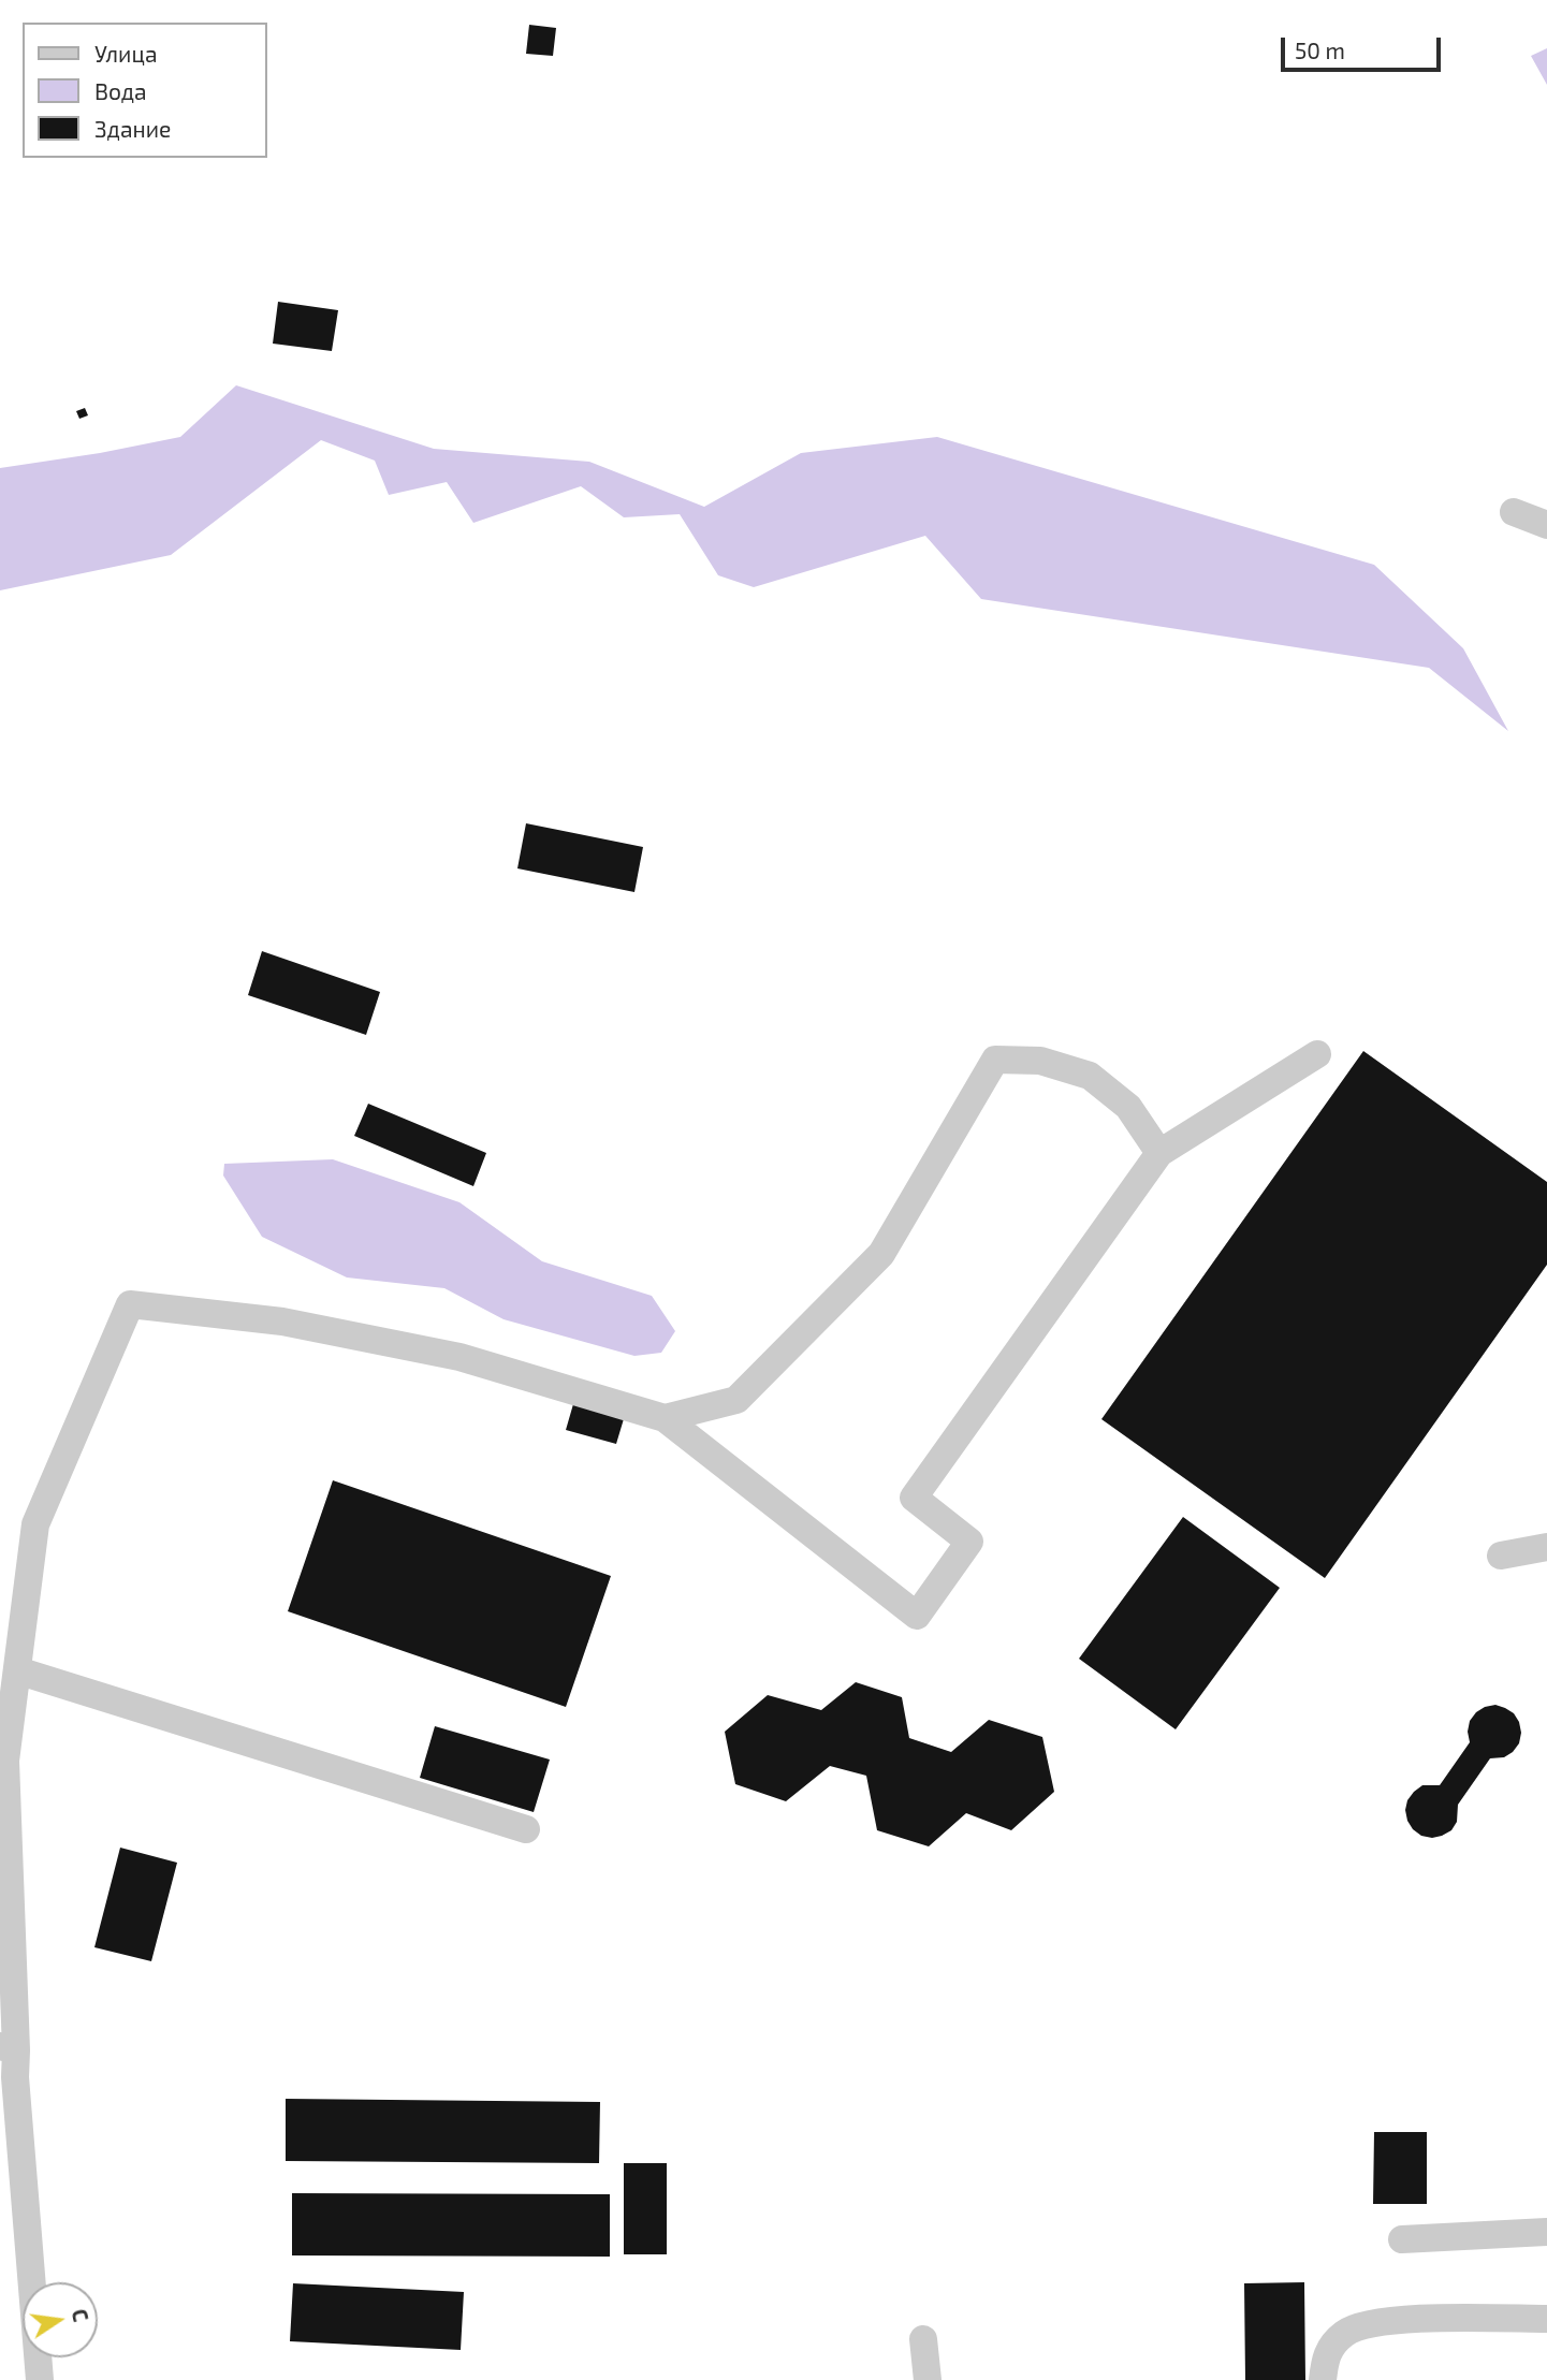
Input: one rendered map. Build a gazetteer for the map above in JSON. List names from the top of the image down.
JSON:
{
  "legend": ["Улица", "Вода", "Здание"],
  "scale_bar": "50 m",
  "north": "right"
}
